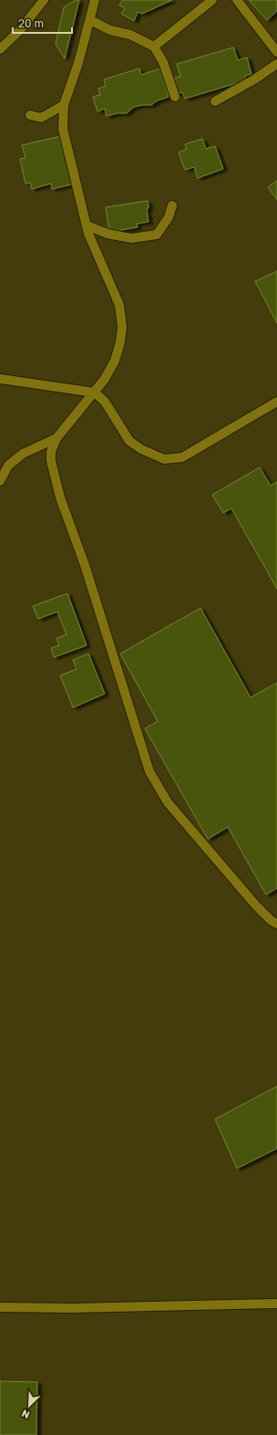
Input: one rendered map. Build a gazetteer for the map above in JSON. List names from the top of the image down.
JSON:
{
  "scale_bar": "20 m",
  "north": "bottom left"
}
